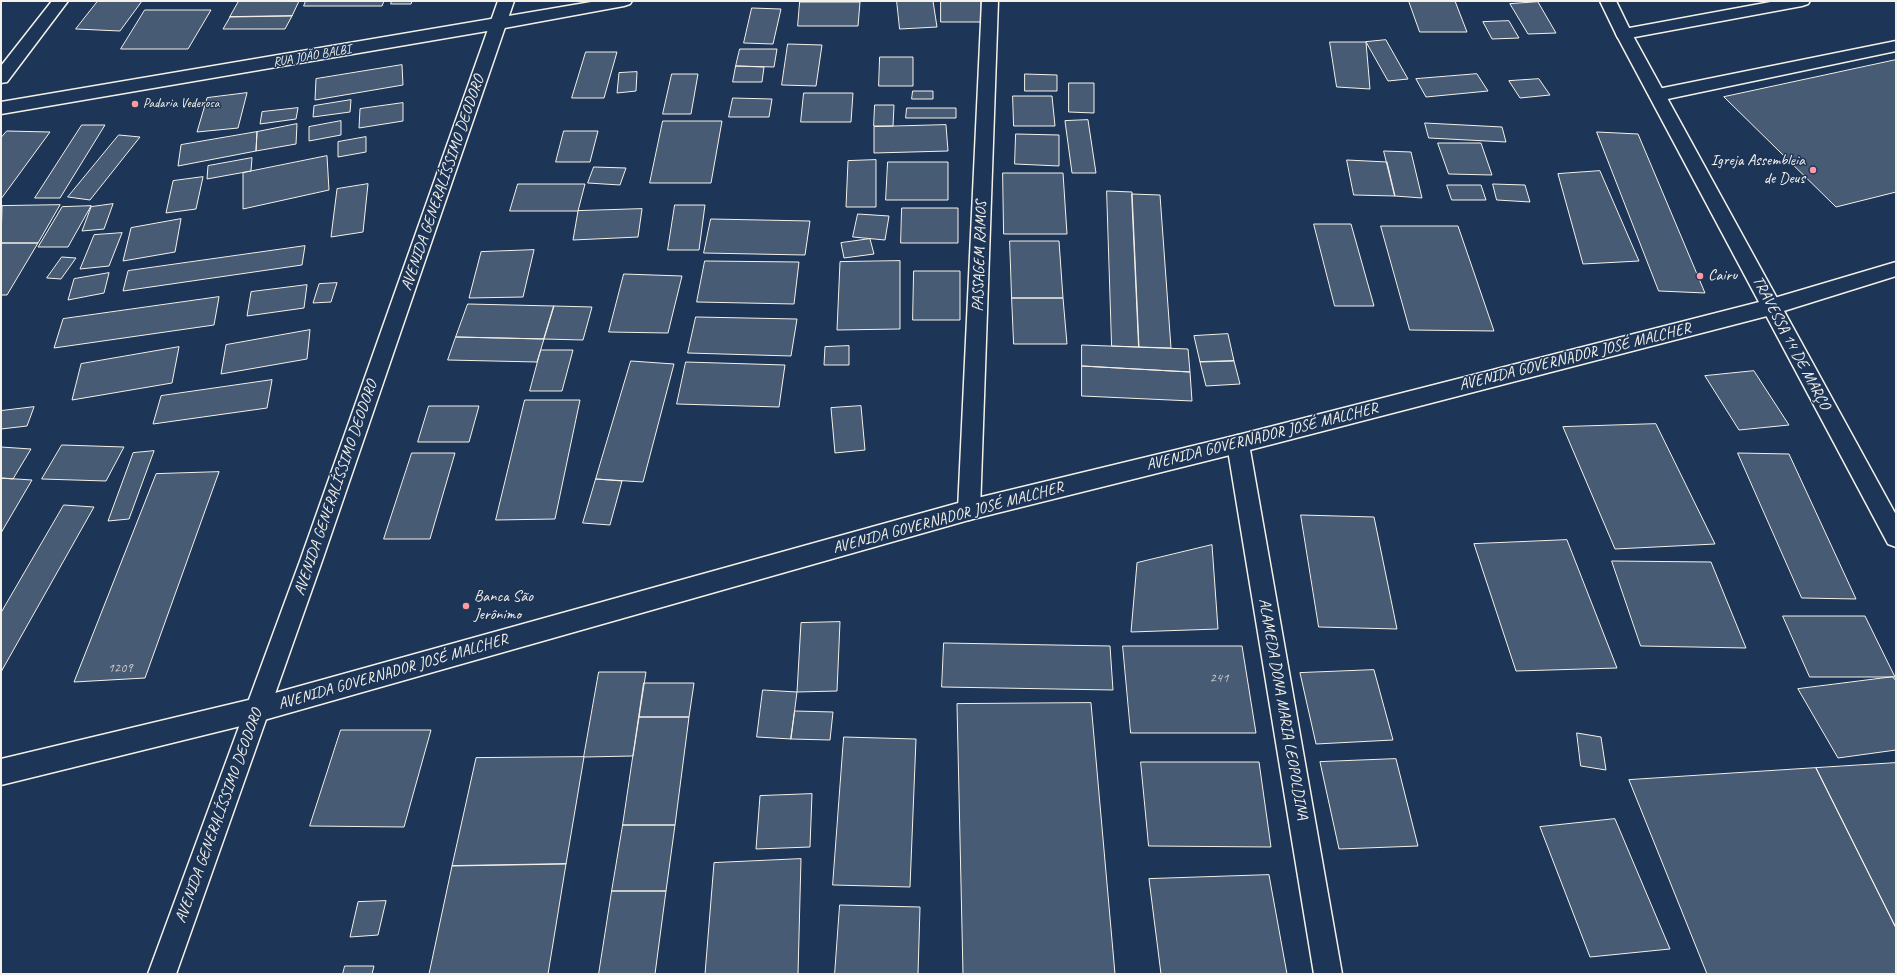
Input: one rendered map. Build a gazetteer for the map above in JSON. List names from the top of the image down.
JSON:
{
  "streets": {
    "street": [
      "RUA JOÃO BALBI",
      "AVENIDA GENERALÍSSIMO DEODORO",
      "PASSAGEM RAMOS",
      "TRAVESSA 14 DE MARÇO",
      "AVENIDA GOVERNADOR JOSÉ MALCHER",
      "ALAMEDA DONA MARIA LEOPOLDINA"
    ]
  },
  "crossings": [
    ["RUA JOÃO BALBI", "AVENIDA GENERALÍSSIMO DEODORO"],
    ["AVENIDA GENERALÍSSIMO DEODORO", "AVENIDA GOVERNADOR JOSÉ MALCHER"],
    ["PASSAGEM RAMOS", "AVENIDA GOVERNADOR JOSÉ MALCHER"],
    ["TRAVESSA 14 DE MARÇO", "AVENIDA GOVERNADOR JOSÉ MALCHER"],
    ["AVENIDA GOVERNADOR JOSÉ MALCHER", "ALAMEDA DONA MARIA LEOPOLDINA"]
  ],
  "places": [
    "Padaria Vederosa",
    "Igreja Assembleia de Deus",
    "Cairu",
    "Banca São Jerônimo"
  ],
  "house_numbers": ["1209", "241"]
}
